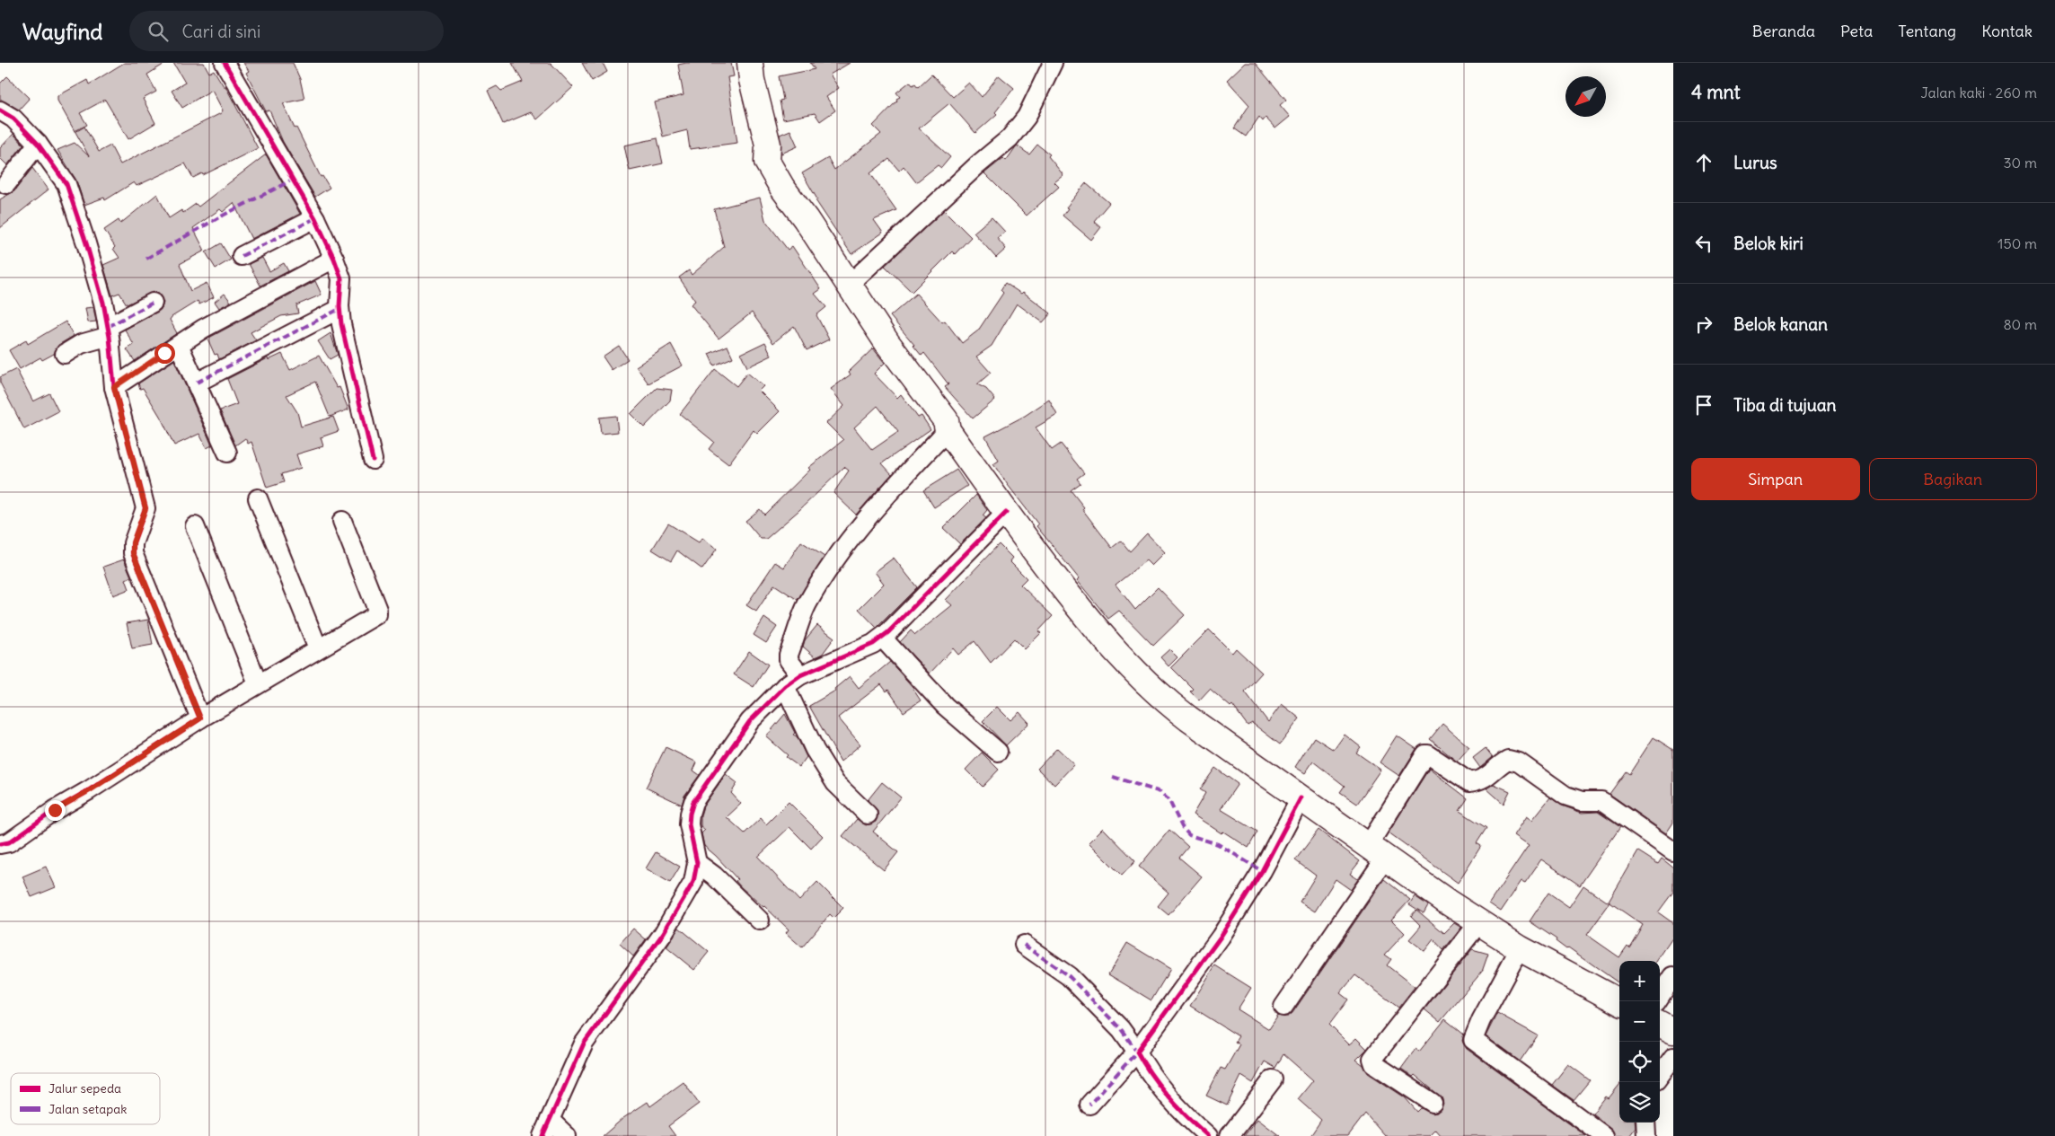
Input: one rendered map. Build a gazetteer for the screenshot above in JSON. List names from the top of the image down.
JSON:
{
  "legend": ["Jalur sepeda", "Jalan setapak"],
  "north": "bottom left",
  "page": {
    "header": "Wayfind",
    "search": "Cari di sini",
    "nav": [
      "Beranda",
      "Peta",
      "Tentang",
      "Kontak"
    ],
    "heading": ["4 mnt", "Jalan kaki · 260 m"],
    "list": [
      ["Lurus", "30 m"],
      ["Belok kiri", "150 m"],
      ["Belok kanan", "80 m"],
      "Tiba di tujuan"
    ],
    "buttons": ["Simpan", "Bagikan"],
    "map_buttons": ["+", "−"]
  }
}
